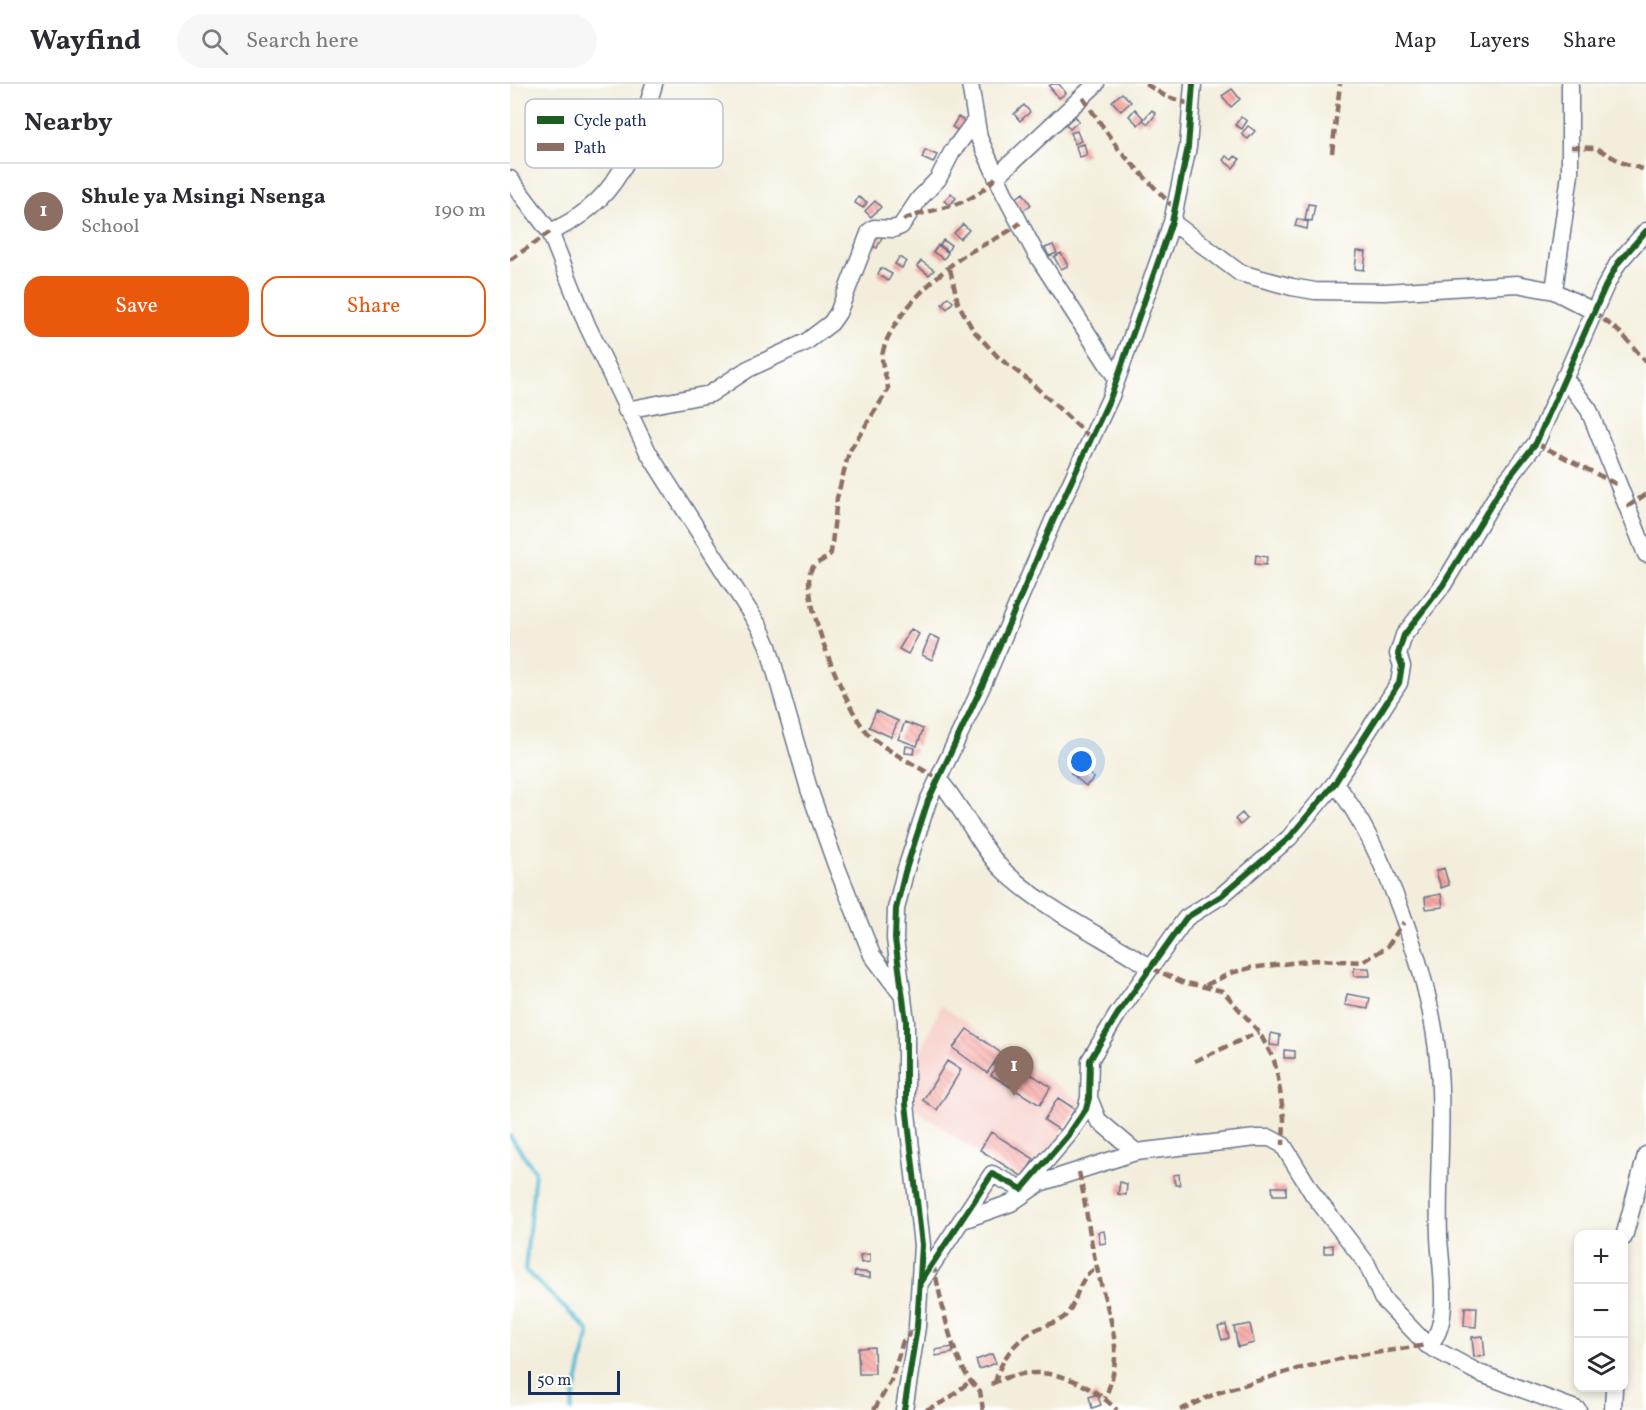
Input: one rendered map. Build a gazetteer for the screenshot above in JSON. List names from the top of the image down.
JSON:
{
  "legend": ["Cycle path", "Path"],
  "scale_bar": "50 m",
  "page": {
    "header": "Wayfind",
    "search": "Search here",
    "nav": ["Map", "Layers", "Share"],
    "heading": "Nearby",
    "list": [
      {
        "mark": "1",
        "name": "Shule ya Msingi Nsenga",
        "note": "School",
        "value": "190 m"
      }
    ],
    "buttons": ["Save", "Share"],
    "pins": "1",
    "map_buttons": ["+", "−"],
    "scale": "50 m"
  }
}
